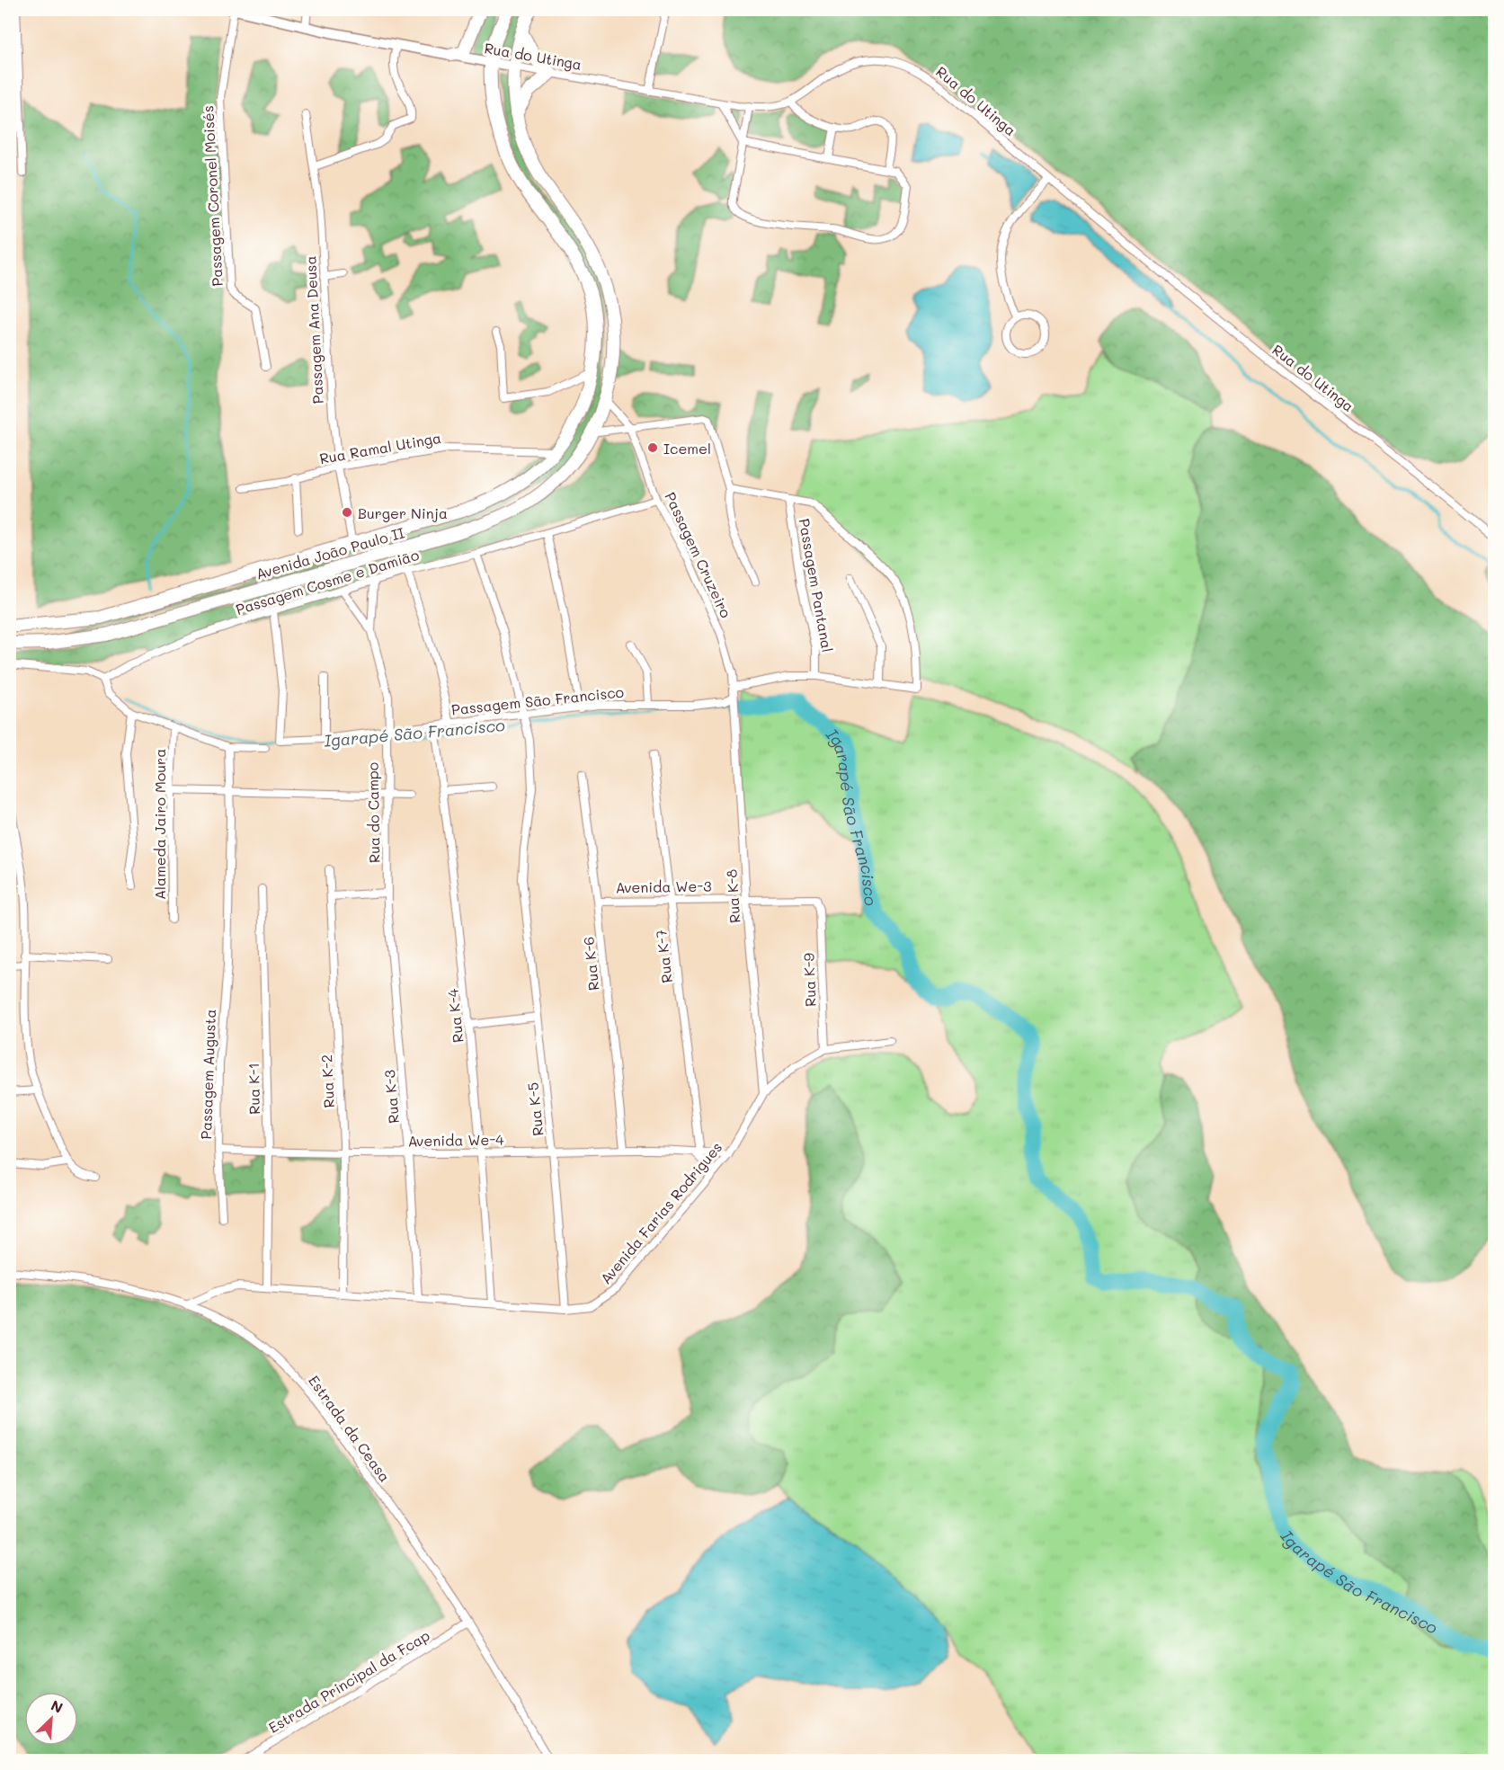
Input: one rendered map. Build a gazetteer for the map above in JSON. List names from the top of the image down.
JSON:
{
  "streets": {
    "main road": ["Avenida João Paulo II"],
    "street": [
      "Rua do Utinga",
      "Passagem Coronel Moisés",
      "Passagem Ana Deusa",
      "Rua Ramal Utinga",
      "Passagem Cruzeiro",
      "Passagem Cosme e Damião",
      "Passagem Pantanal",
      "Passagem São Francisco",
      "Rua do Campo",
      "Alameda Jairo Moura",
      "Avenida We-3",
      "Rua K-8",
      "Rua K-7",
      "Rua K-6",
      "Rua K-9",
      "Rua K-4",
      "Passagem Augusta",
      "Rua K-2",
      "Rua K-1",
      "Rua K-3",
      "Rua K-5",
      "Avenida We-4",
      "Avenida Farias Rodrigues",
      "Estrada da Ceasa",
      "Estrada Principal da Fcap"
    ]
  },
  "crossings": [
    ["Rua do Utinga", "Passagem Coronel Moisés"],
    ["Rua do Utinga", "Avenida João Paulo II"],
    ["Passagem Ana Deusa", "Rua Ramal Utinga"],
    ["Passagem Ana Deusa", "Avenida João Paulo II"],
    ["Rua Ramal Utinga", "Avenida João Paulo II"],
    ["Passagem Cruzeiro", "Passagem Cosme e Damião"],
    ["Passagem Cruzeiro", "Passagem São Francisco"],
    ["Passagem Cruzeiro", "Rua K-8"],
    ["Passagem Cosme e Damião", "Passagem São Francisco"],
    ["Passagem Cosme e Damião", "Rua do Campo"],
    ["Passagem Cosme e Damião", "Rua K-5"],
    ["Passagem São Francisco", "Rua do Campo"],
    ["Passagem São Francisco", "Rua K-8"],
    ["Passagem São Francisco", "Rua K-4"],
    ["Passagem São Francisco", "Rua K-5"],
    ["Rua do Campo", "Rua K-3"],
    ["Avenida We-3", "Rua K-8"],
    ["Avenida We-3", "Rua K-7"],
    ["Avenida We-3", "Rua K-6"],
    ["Avenida We-3", "Rua K-9"],
    ["Rua K-8", "Avenida Farias Rodrigues"],
    ["Rua K-7", "Avenida We-4"],
    ["Rua K-6", "Avenida We-4"],
    ["Rua K-9", "Avenida Farias Rodrigues"],
    ["Rua K-4", "Avenida We-4"],
    ["Rua K-4", "Avenida Farias Rodrigues"],
    ["Passagem Augusta", "Avenida We-4"],
    ["Rua K-2", "Avenida We-4"],
    ["Rua K-2", "Avenida Farias Rodrigues"],
    ["Rua K-1", "Avenida We-4"],
    ["Rua K-1", "Avenida Farias Rodrigues"],
    ["Rua K-3", "Avenida We-4"],
    ["Rua K-3", "Avenida Farias Rodrigues"],
    ["Rua K-5", "Avenida We-4"],
    ["Rua K-5", "Avenida Farias Rodrigues"],
    ["Avenida We-4", "Avenida Farias Rodrigues"],
    ["Avenida Farias Rodrigues", "Estrada da Ceasa"],
    ["Estrada da Ceasa", "Estrada Principal da Fcap"]
  ],
  "water": ["Igarapé São Francisco"],
  "places": ["Icemel", "Burger Ninja"],
  "north": "top right"
}
